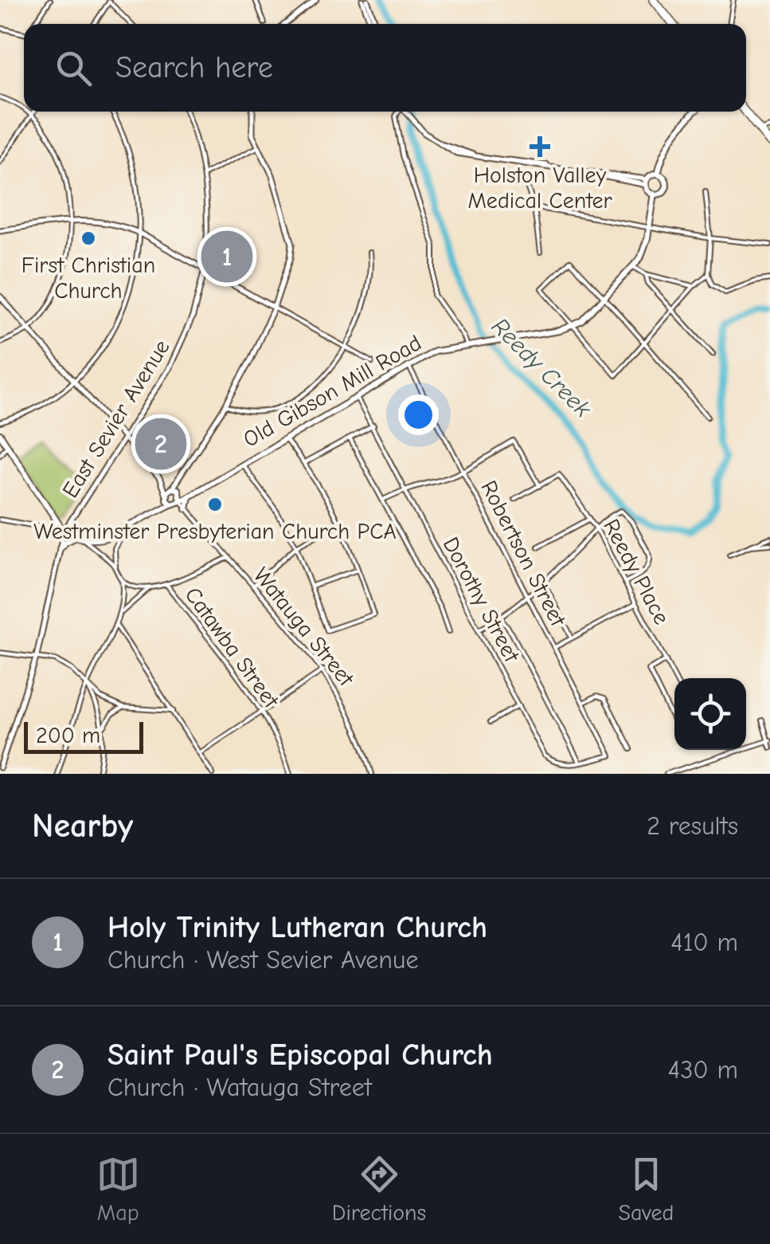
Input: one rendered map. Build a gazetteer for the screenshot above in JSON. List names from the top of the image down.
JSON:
{
  "streets": {
    "main road": ["Old Gibson Mill Road"],
    "street": [
      "East Sevier Avenue",
      "Robertson Street",
      "Reedy Place",
      "Dorothy Street",
      "Watauga Street",
      "Catawba Street"
    ]
  },
  "crossings": [
    ["Old Gibson Mill Road", "Robertson Street"],
    ["Old Gibson Mill Road", "Dorothy Street"],
    ["Old Gibson Mill Road", "Watauga Street"],
    ["Robertson Street", "Dorothy Street"]
  ],
  "water": ["Reedy Creek"],
  "places": {
    "health": ["Holston Valley Medical Center"],
    "other": ["First Christian Church", "Westminster Presbyterian Church PCA"]
  },
  "scale_bar": "200 m",
  "page": {
    "search": "Search here",
    "pins": ["1", "2"],
    "scale": "200 m",
    "heading": ["Nearby", "2 results"],
    "list": [
      {
        "mark": "1",
        "name": "Holy Trinity Lutheran Church",
        "note": "Church · West Sevier Avenue",
        "value": "410 m"
      },
      {
        "mark": "2",
        "name": "Saint Paul's Episcopal Church",
        "note": "Church · Watauga Street",
        "value": "430 m"
      }
    ],
    "nav": ["Map", "Directions", "Saved"]
  }
}
